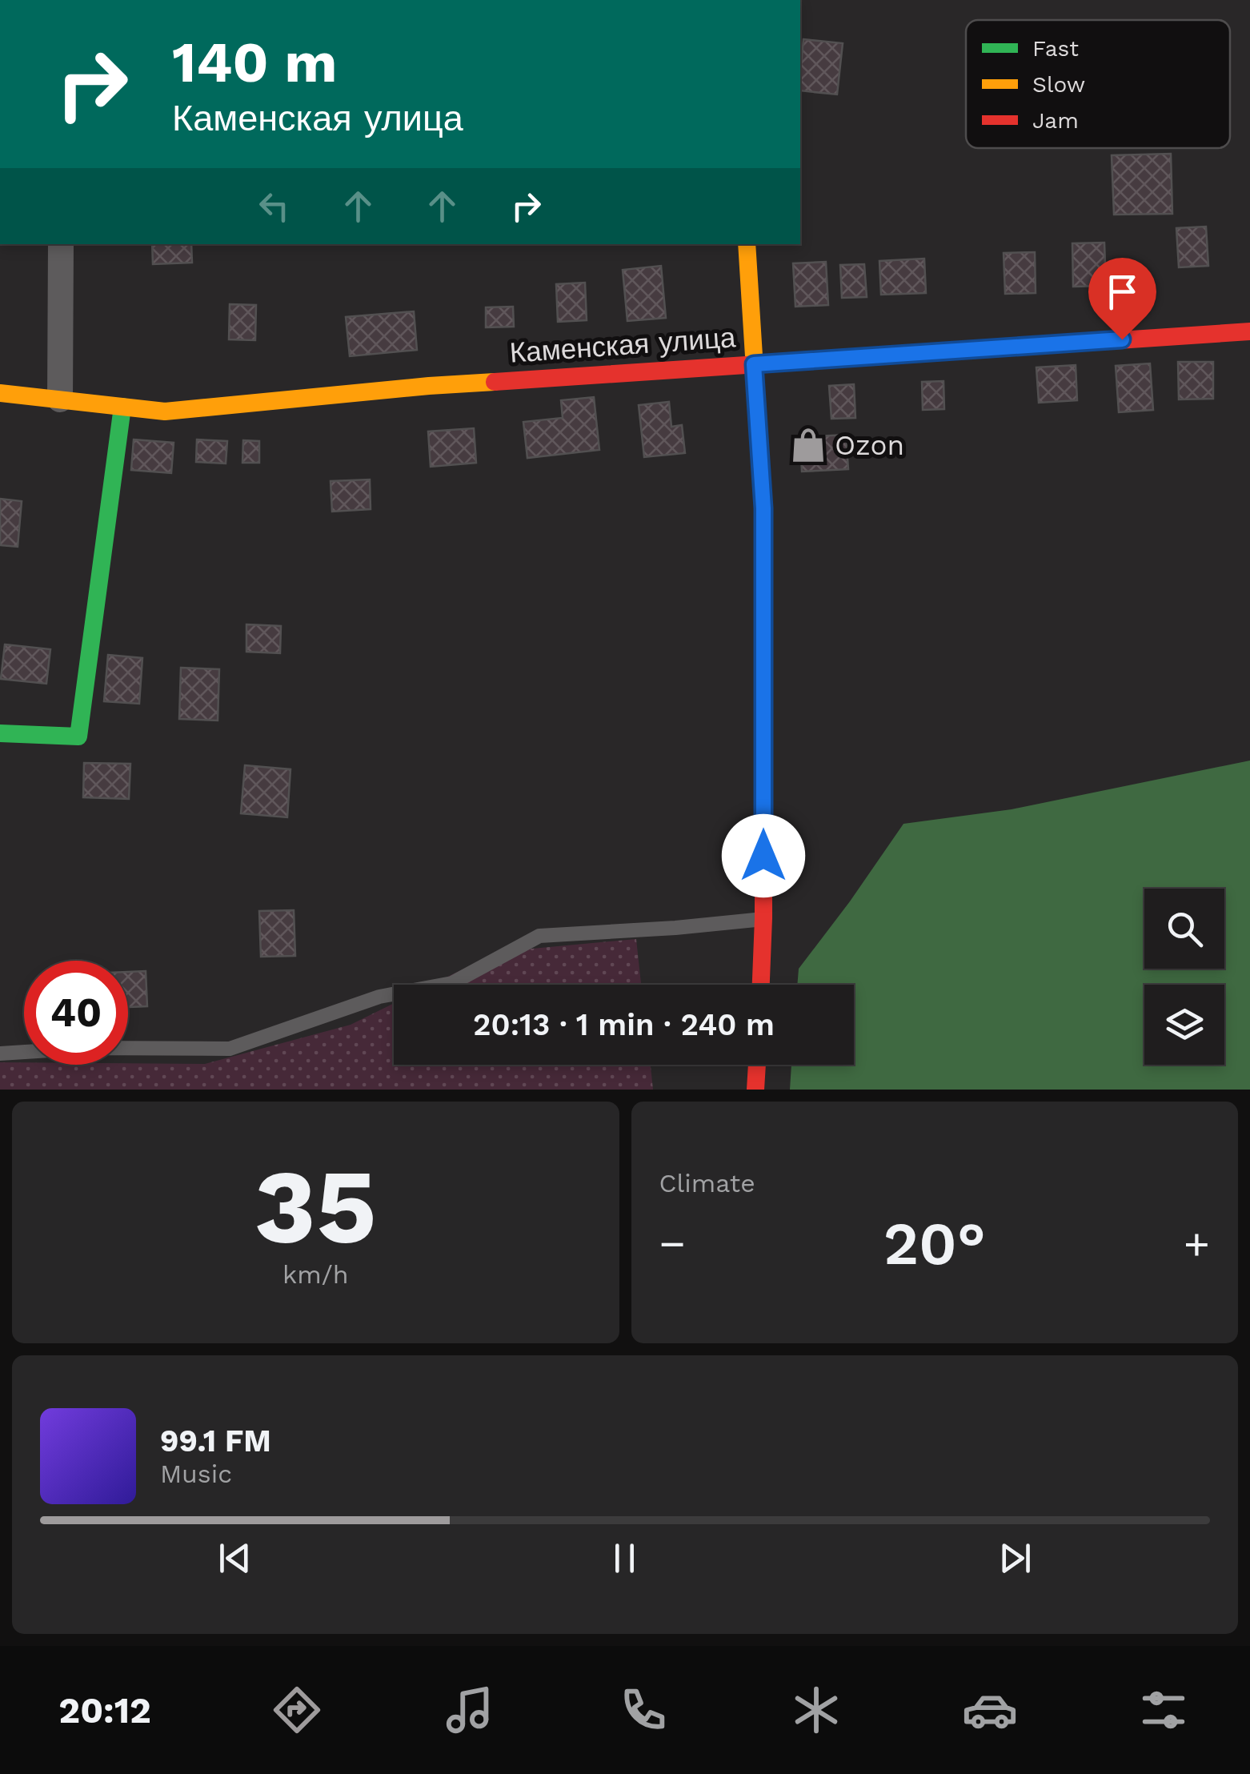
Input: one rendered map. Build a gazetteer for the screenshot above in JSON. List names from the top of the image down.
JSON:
{
  "streets": {
    "street": ["Каменская улица"]
  },
  "places": {
    "shop": ["Ozon"]
  },
  "legend": ["Fast", "Slow", "Jam"],
  "page": {
    "turn": ["140 m", "Каменская улица"],
    "limit": "40",
    "trip": "20:13 · 1 min · 240 m",
    "tile": [
      ["35", "km/h"],
      "Climate"
    ],
    "heat": ["−", "20°", "+"],
    "song": ["99.1 FM", "Music"],
    "tabs": "20:12"
  }
}
